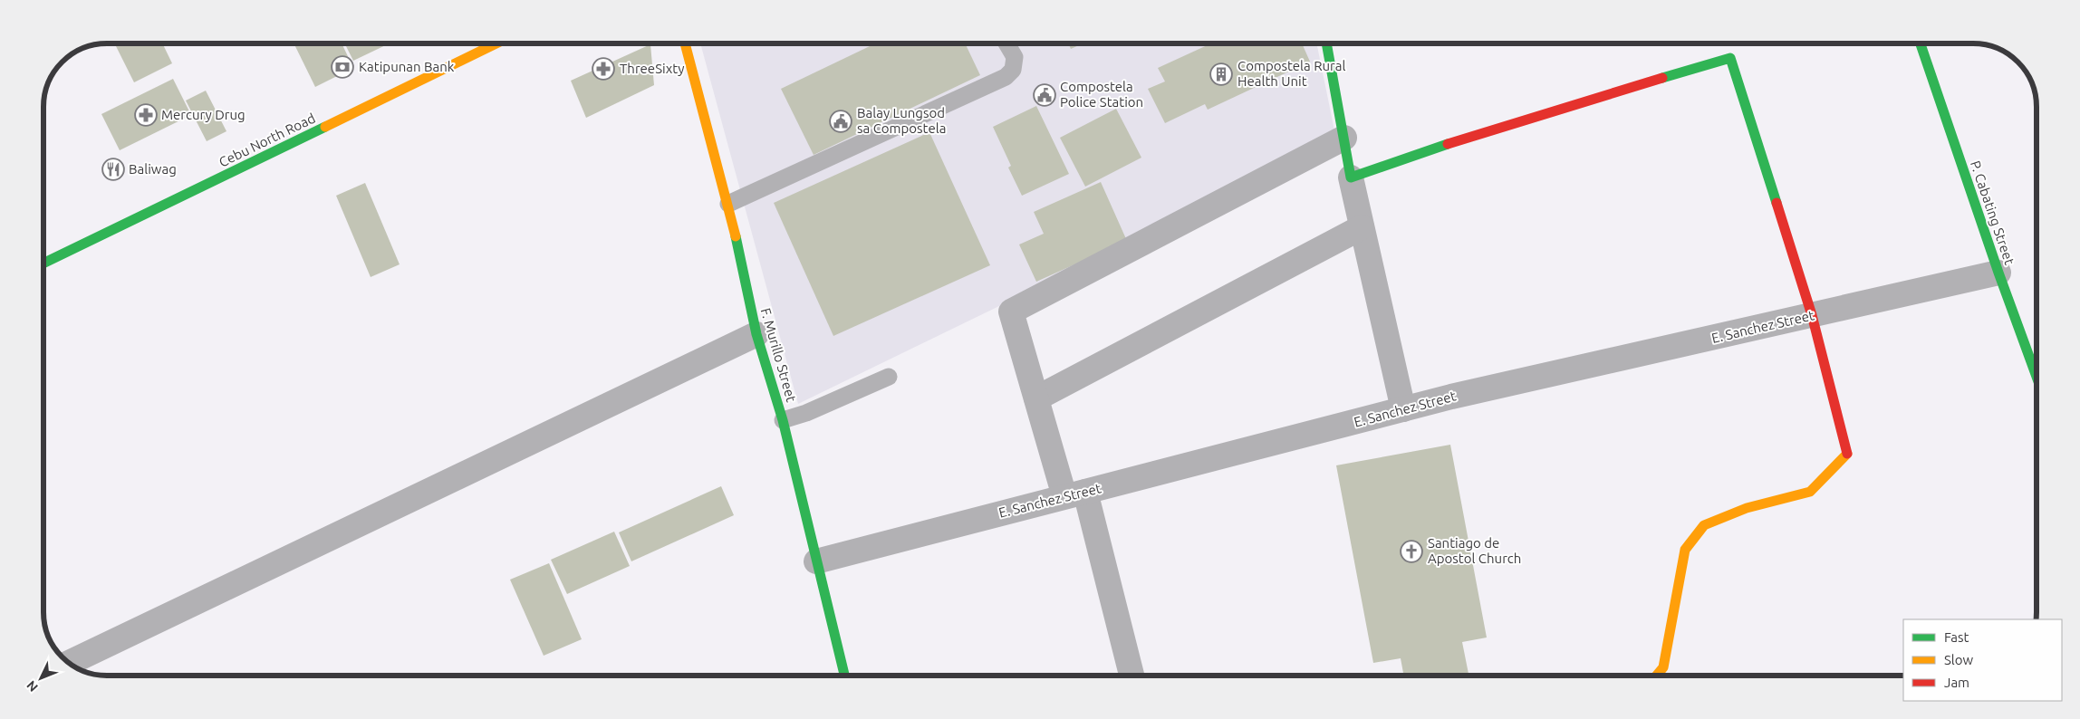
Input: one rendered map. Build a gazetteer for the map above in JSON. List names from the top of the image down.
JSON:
{
  "streets": {
    "main road": ["Cebu North Road", "P. Cabating Street", "F. Murillo Street"],
    "street": ["E. Sanchez Street"]
  },
  "crossings": [
    ["P. Cabating Street", "E. Sanchez Street"],
    ["E. Sanchez Street", "F. Murillo Street"]
  ],
  "places": {
    "bank": ["Katipunan Bank"],
    "pharmacy": ["ThreeSixty", "Mercury Drug"],
    "building": ["Compostela Rural Health Unit"],
    "public building": ["Compostela Police Station", "Balay Lungsod sa Compostela"],
    "restaurant": ["Baliwag"],
    "church": ["Santiago de Apostol Church"]
  },
  "legend": ["Fast", "Slow", "Jam"],
  "north": "bottom left"
}
